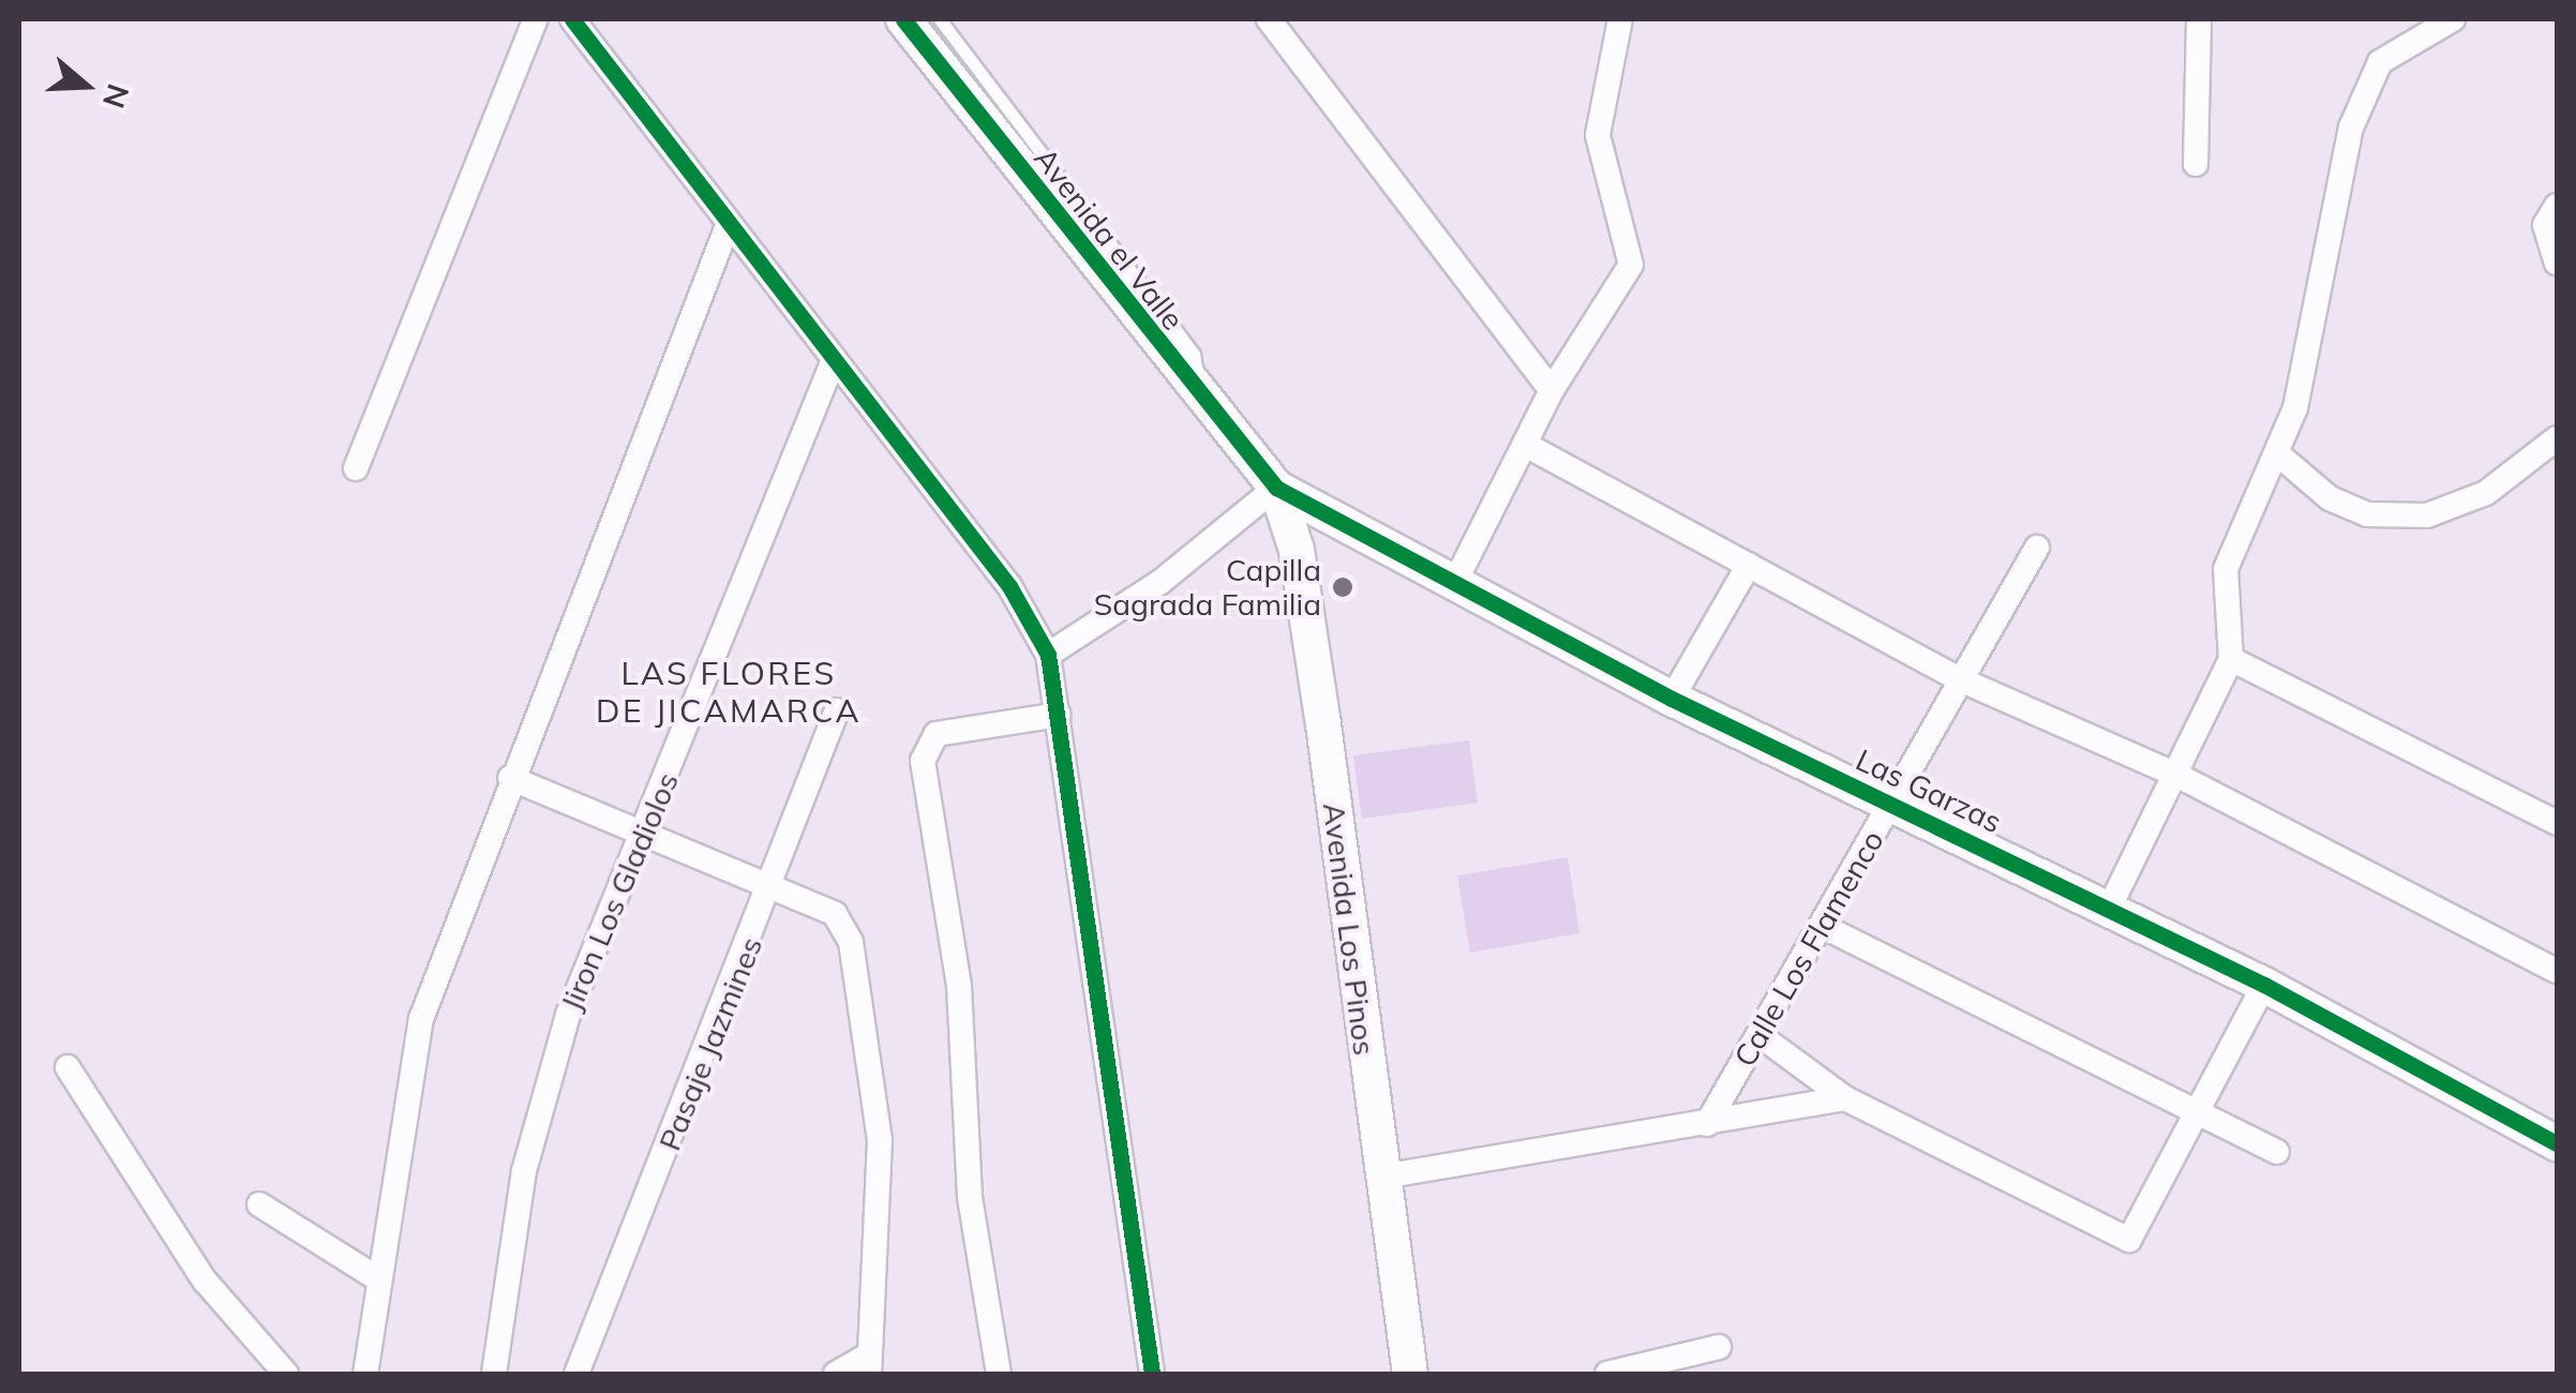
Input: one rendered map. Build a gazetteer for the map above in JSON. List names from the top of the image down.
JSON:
{
  "streets": {
    "street": [
      "Avenida el Valle",
      "Las Garzas",
      "Jiron Los Gladiolos",
      "Avenida Los Pinos",
      "Calle Los Flamenco",
      "Pasaje Jazmines"
    ]
  },
  "crossings": [
    ["Avenida el Valle", "Las Garzas"],
    ["Avenida el Valle", "Avenida Los Pinos"],
    ["Las Garzas", "Avenida Los Pinos"],
    ["Las Garzas", "Calle Los Flamenco"]
  ],
  "districts": ["LAS FLORES DE JICAMARCA"],
  "places": ["Capilla Sagrada Familia"],
  "north": "right"
}
